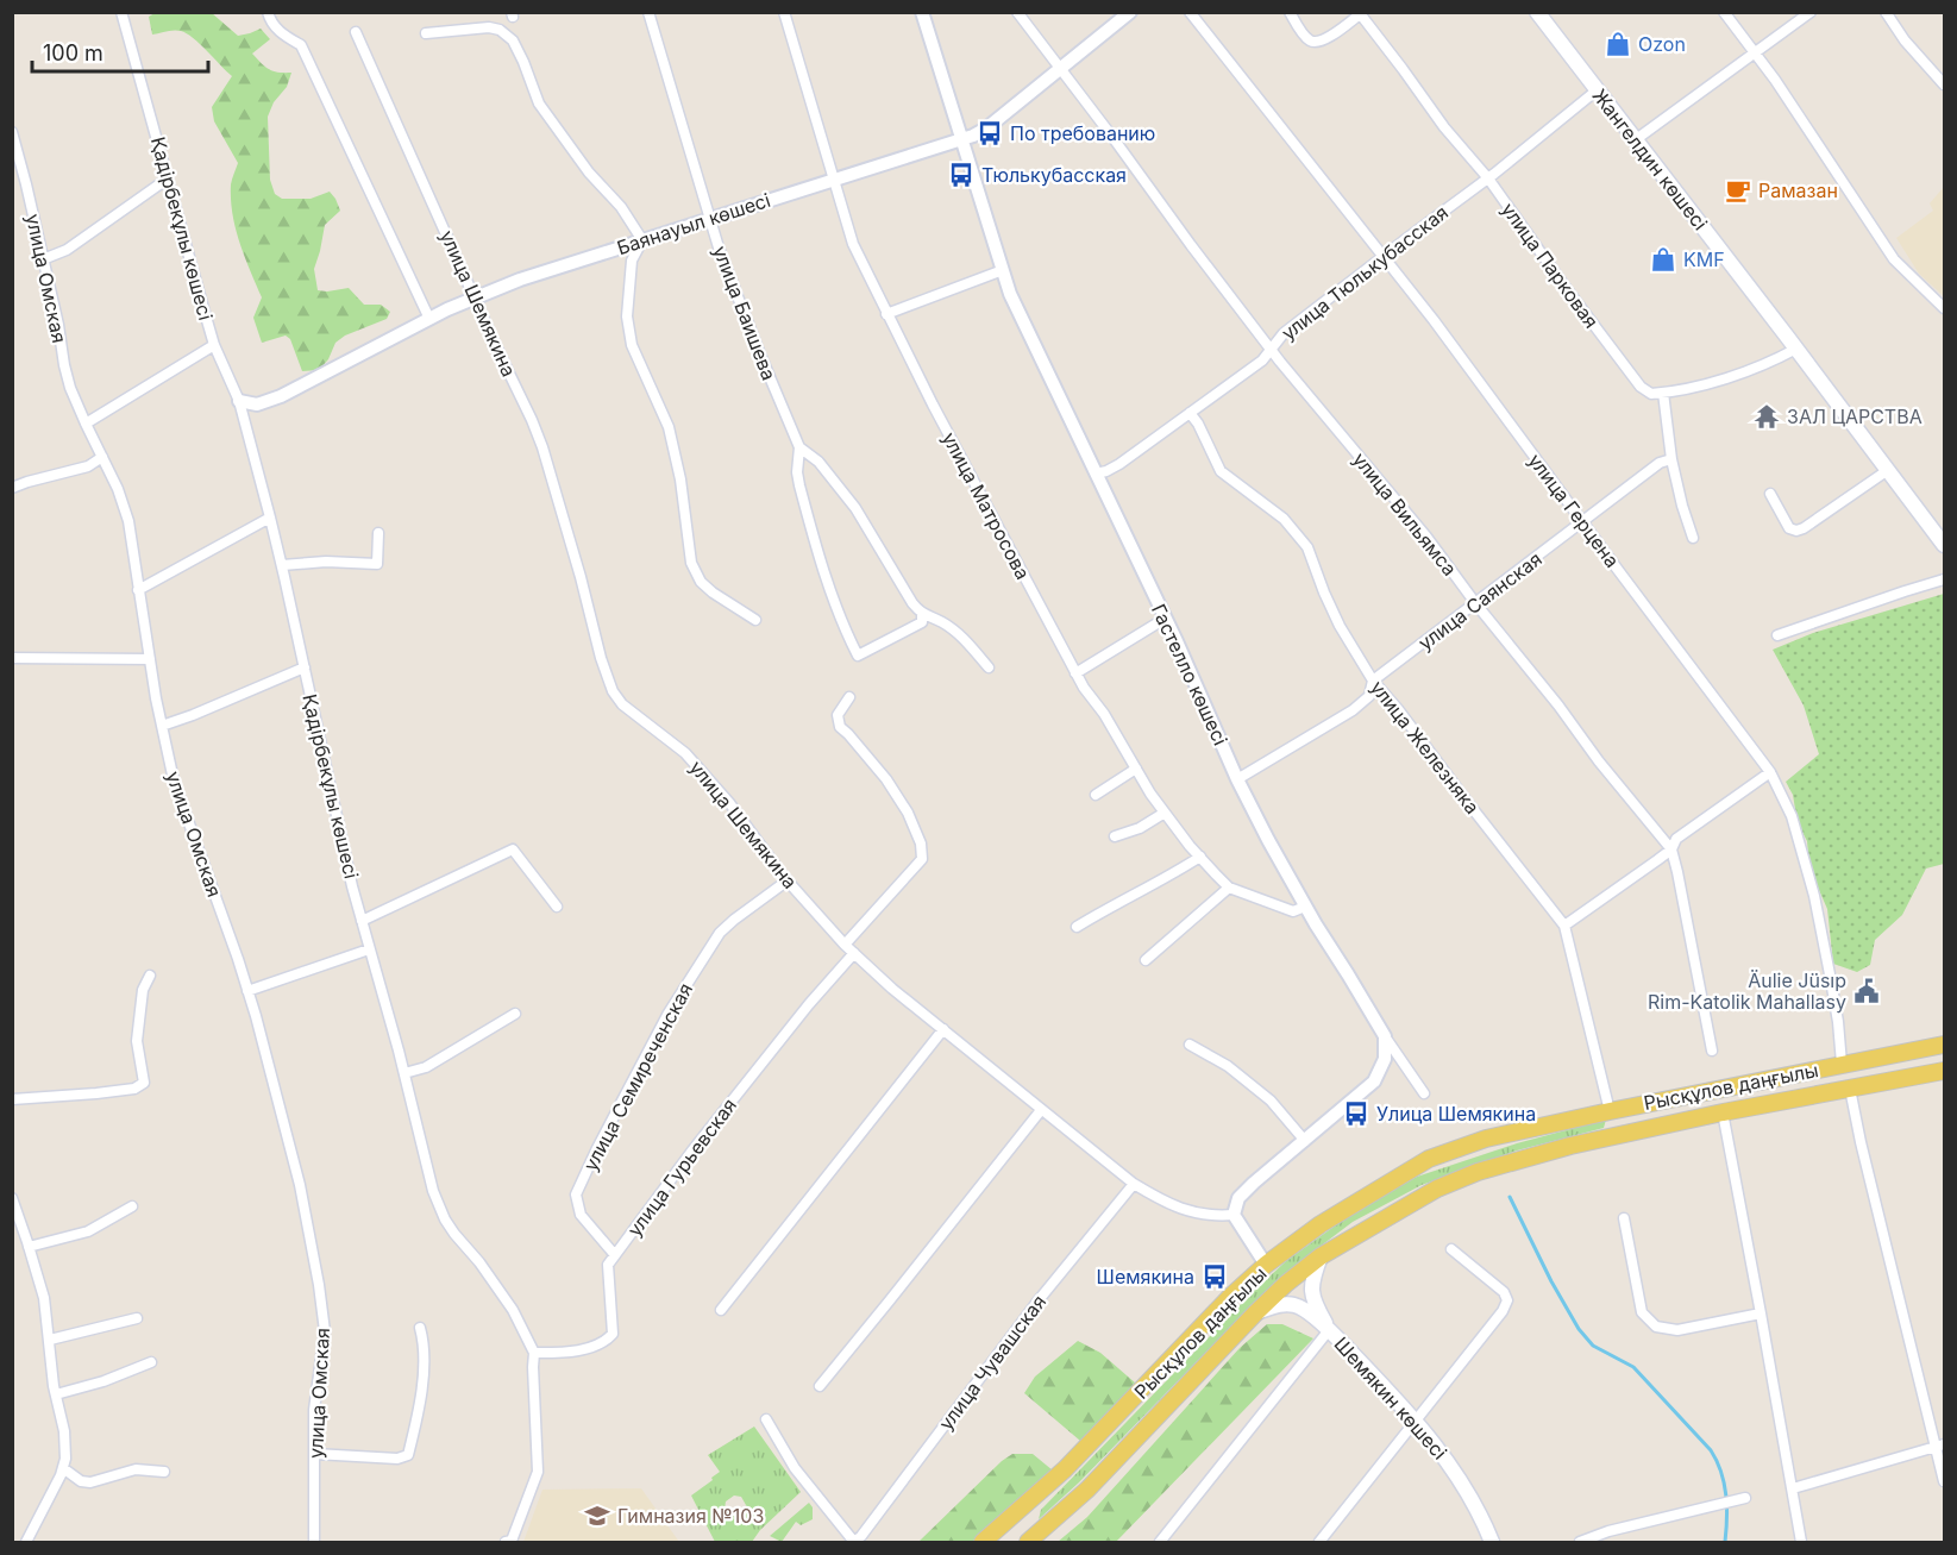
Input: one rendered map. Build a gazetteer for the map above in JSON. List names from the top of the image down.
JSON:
{
  "streets": {
    "main road": ["Жангелдин көшесі", "Рысқұлов даңғылы", "Шемякин көшесі"],
    "street": [
      "Баянауыл көшесі",
      "Қадірбекұлы көшесі",
      "улица Парковая",
      "улица Тюлькубасская",
      "улица Омская",
      "улица Шемякина",
      "улица Баишева",
      "улица Матросова",
      "улица Герцена",
      "улица Вильямса",
      "улица Саянская",
      "Гастелло көшесі",
      "улица Железняка",
      "улица Семиреченская",
      "улица Гурьевская",
      "улица Чувашская"
    ]
  },
  "crossings": [
    ["Жангелдин көшесі", "улица Тюлькубасская"],
    ["Баянауыл көшесі", "Қадірбекұлы көшесі"],
    ["Баянауыл көшесі", "улица Шемякина"],
    ["Баянауыл көшесі", "улица Баишева"],
    ["Баянауыл көшесі", "улица Матросова"],
    ["Баянауыл көшесі", "улица Вильямса"],
    ["Баянауыл көшесі", "Гастелло көшесі"],
    ["Қадірбекұлы көшесі", "улица Гурьевская"],
    ["улица Парковая", "улица Тюлькубасская"],
    ["улица Тюлькубасская", "улица Герцена"],
    ["улица Тюлькубасская", "улица Вильямса"],
    ["улица Тюлькубасская", "Гастелло көшесі"],
    ["улица Тюлькубасская", "улица Железняка"],
    ["улица Шемякина", "улица Семиреченская"],
    ["улица Шемякина", "улица Гурьевская"],
    ["улица Шемякина", "улица Чувашская"],
    ["улица Матросова", "Гастелло көшесі"],
    ["улица Герцена", "улица Саянская"],
    ["улица Герцена", "Рысқұлов даңғылы"],
    ["улица Вильямса", "улица Саянская"],
    ["улица Саянская", "Гастелло көшесі"],
    ["улица Саянская", "улица Железняка"],
    ["улица Железняка", "Рысқұлов даңғылы"],
    ["улица Семиреченская", "улица Гурьевская"],
    ["Рысқұлов даңғылы", "Шемякин көшесі"]
  ],
  "places": {
    "shop": ["Ozon", "KMF"],
    "bus stop": [
      "По требованию",
      "Тюлькубасская",
      "Улица Шемякина",
      "Шемякина"
    ],
    "cafe": ["Рамазан"],
    "temple": ["ЗАЛ ЦАРСТВА"],
    "public building": ["Äulie Jüsıp Rim-Katolik Mahallasy"],
    "school or university": ["Гимназия №103"]
  },
  "scale_bar": "100 m"
}
